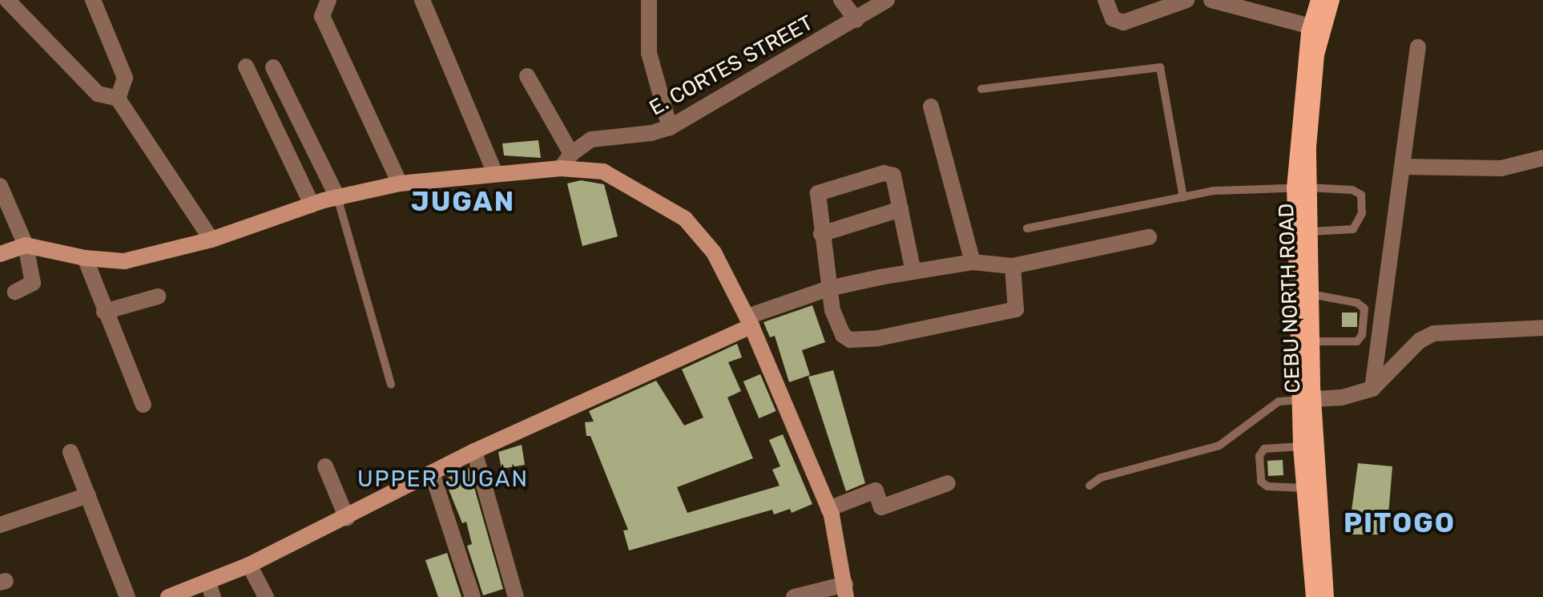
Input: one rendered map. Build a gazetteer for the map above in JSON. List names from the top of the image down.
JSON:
{
  "streets": {
    "main road": ["CEBU NORTH ROAD"],
    "street": ["E. CORTES STREET"]
  },
  "districts": ["JUGAN", "UPPER JUGAN", "PITOGO"]
}
